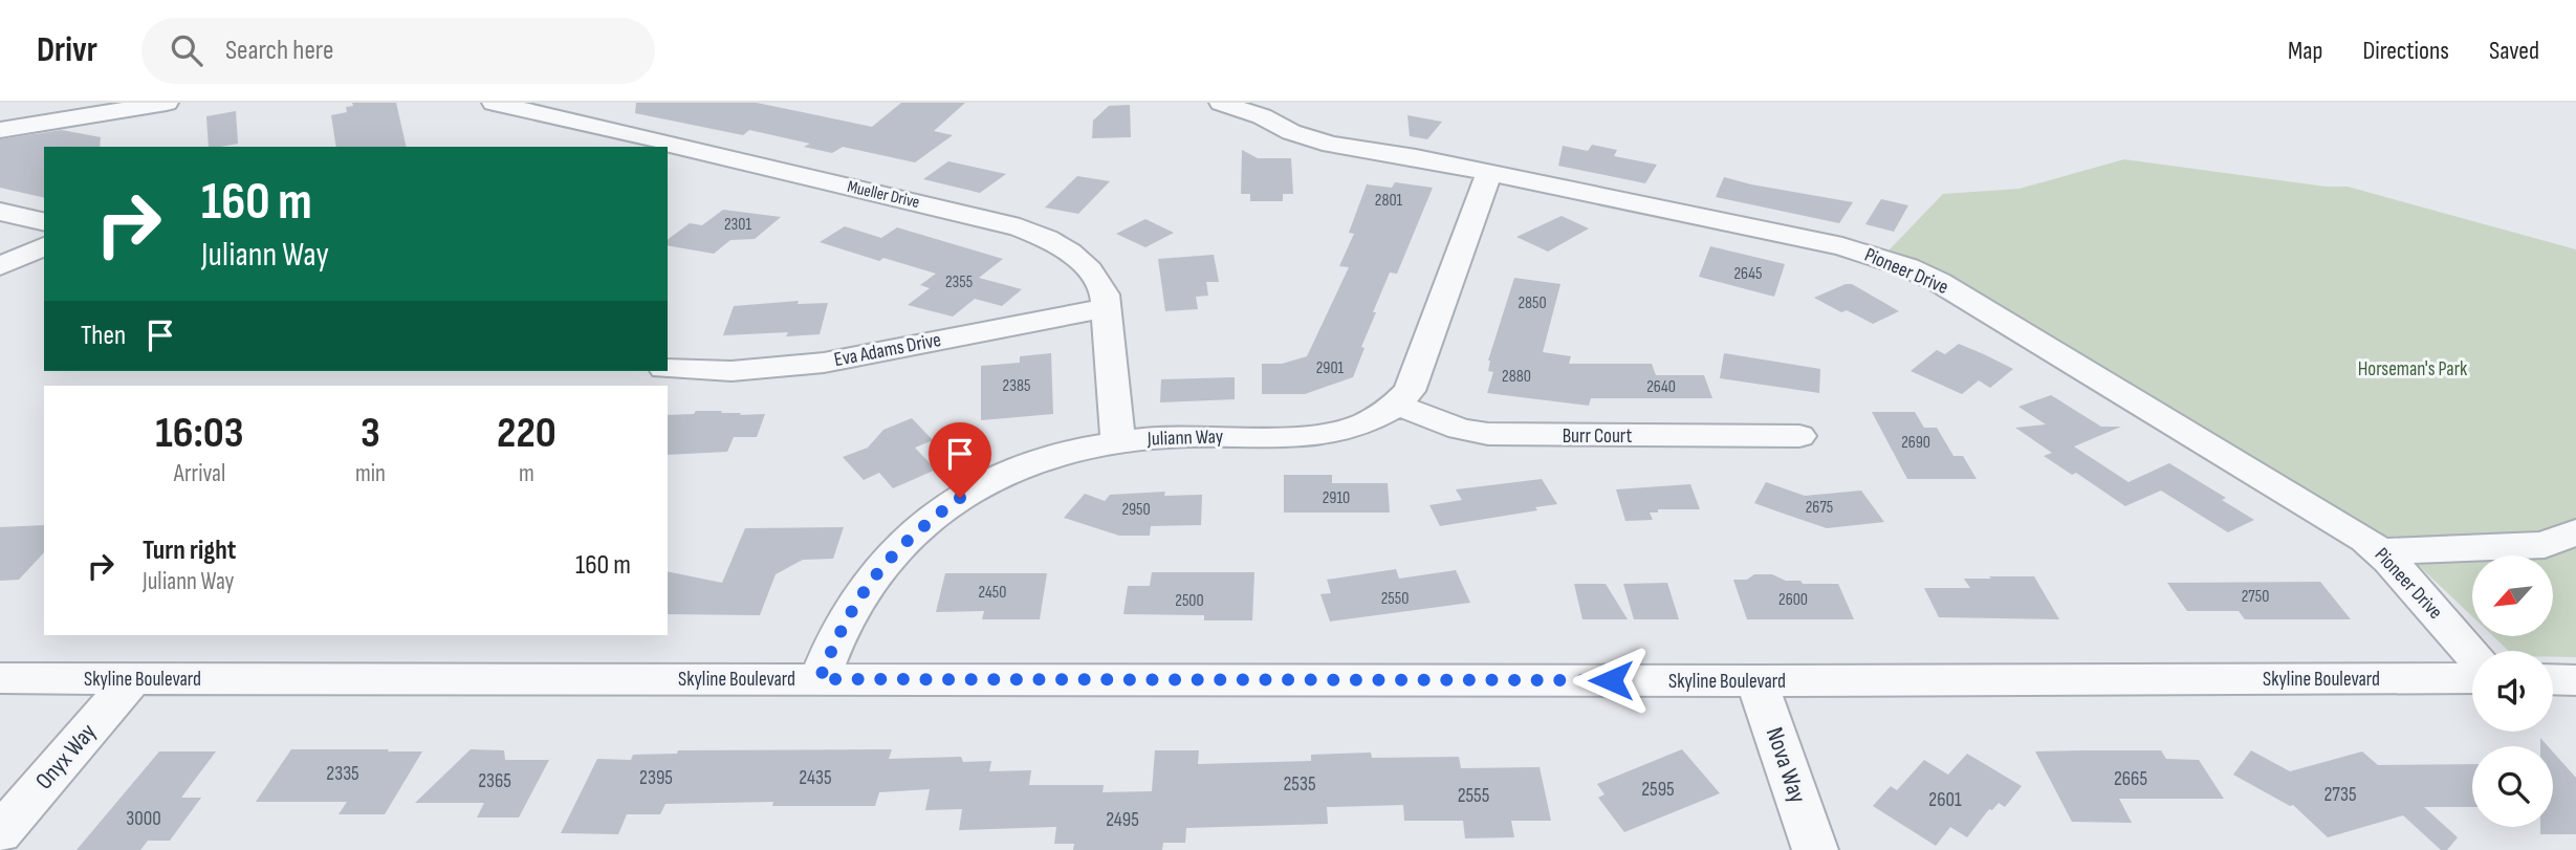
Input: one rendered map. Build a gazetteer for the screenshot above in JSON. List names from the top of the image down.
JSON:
{
  "streets": {
    "street": [
      "Mueller Drive",
      "Pioneer Drive",
      "Eva Adams Drive",
      "Burr Court",
      "Juliann Way",
      "Skyline Boulevard",
      "Onyx Way",
      "Nova Way"
    ]
  },
  "crossings": [
    ["Mueller Drive", "Eva Adams Drive"],
    ["Mueller Drive", "Juliann Way"],
    ["Burr Court", "Juliann Way"],
    ["Juliann Way", "Skyline Boulevard"],
    ["Skyline Boulevard", "Onyx Way"],
    ["Skyline Boulevard", "Nova Way"]
  ],
  "parks": ["Horseman's Park"],
  "house_numbers": [
    "2801",
    "2301",
    "2645",
    "2355",
    "2850",
    "2901",
    "2880",
    "2385",
    "2640",
    "2690",
    "2910",
    "2675",
    "2950",
    "2450",
    "2750",
    "2550",
    "2600",
    "2500",
    "2335",
    "2395",
    "2435",
    "2665",
    "2365",
    "2535",
    "2595",
    "2735",
    "2555",
    "2601",
    "3000",
    "2495"
  ],
  "north": "bottom left",
  "page": {
    "header": "Drivr",
    "search": "Search here",
    "nav": ["Map", "Directions", "Saved"],
    "turn": ["160 m", "Juliann Way"],
    "then": "Then",
    "eta": [
      "16:03",
      "Arrival",
      "3",
      "min",
      "220",
      "m"
    ],
    "list": [
      {
        "name": "Turn right",
        "note": "Juliann Way",
        "value": "160 m"
      }
    ]
  }
}
